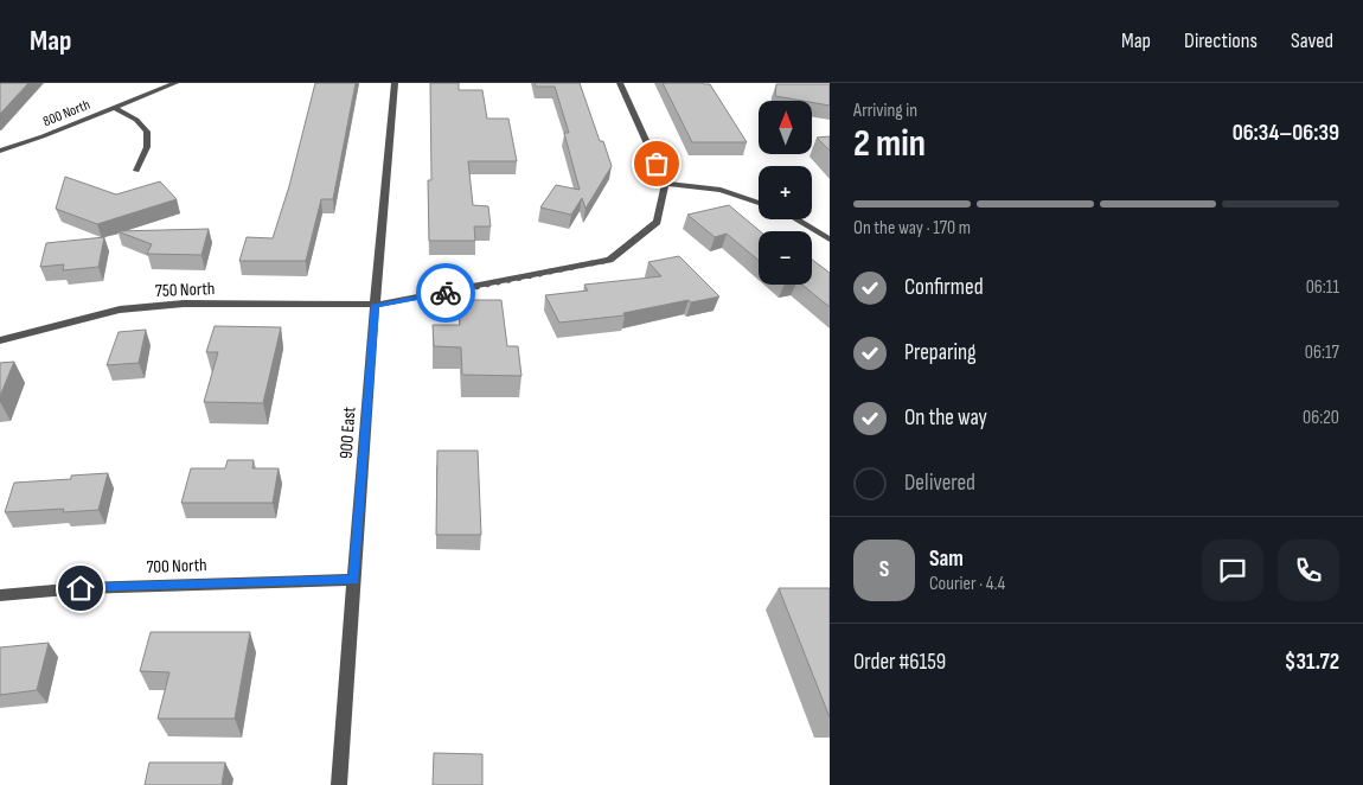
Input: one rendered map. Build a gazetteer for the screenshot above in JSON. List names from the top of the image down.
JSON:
{
  "streets": {
    "street": [
      "800 North",
      "750 North",
      "900 East",
      "700 North"
    ]
  },
  "crossings": [
    ["750 North", "900 East"],
    ["900 East", "700 North"]
  ],
  "north": "top",
  "page": {
    "header": "Map",
    "nav": ["Map", "Directions", "Saved"],
    "heading": ["2 min", "Arriving in", "06:34–06:39"],
    "panel": [
      "Sam",
      "Courier · 4.4",
      "Order #6159",
      "$31.72"
    ],
    "map_buttons": ["+", "−"],
    "bar": "On the way · 170 m",
    "list": [
      ["Confirmed", "06:11"],
      ["Preparing", "06:17"],
      ["On the way", "06:20"],
      "Delivered"
    ],
    "round": "S"
  }
}
